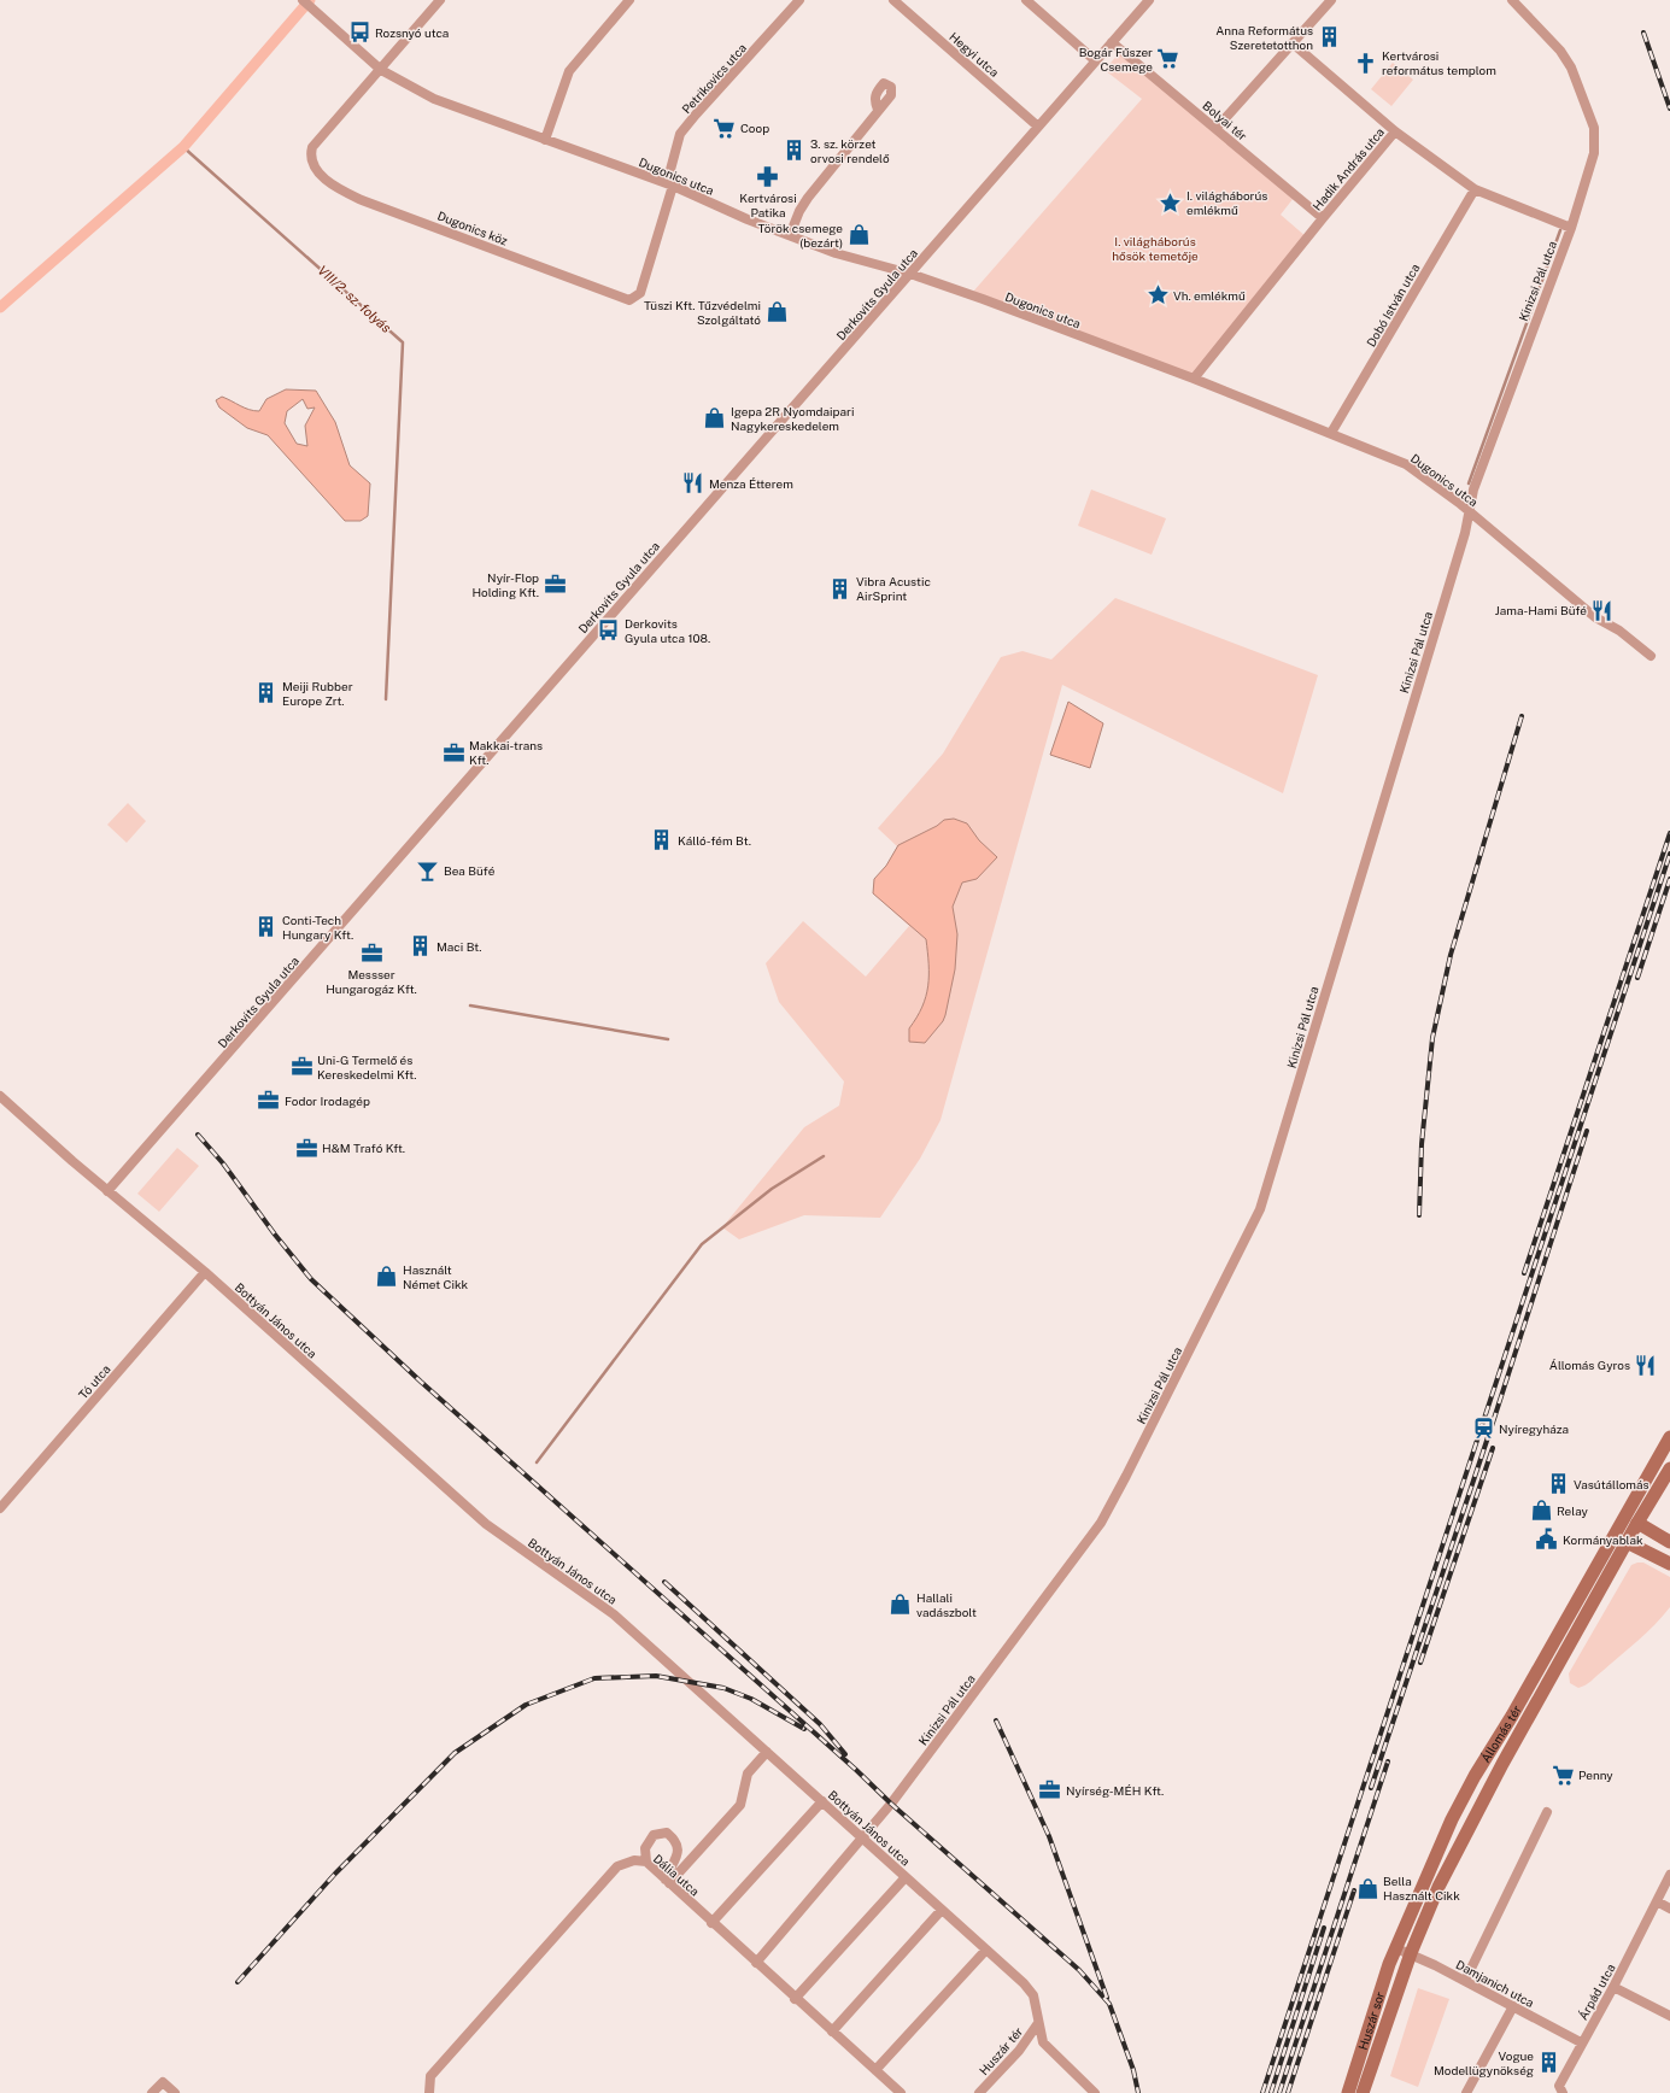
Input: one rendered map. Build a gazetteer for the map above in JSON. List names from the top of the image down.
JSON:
{
  "streets": {
    "main road": ["Állomás tér", "Huszár sor"],
    "street": [
      "Hegyi utca",
      "Petrikovics utca",
      "Bolyai tér",
      "Hadik András utca",
      "Dugonics utca",
      "Dugonics köz",
      "Kinizsi Pál utca",
      "Derkovits Gyula utca",
      "Dobó István utca",
      "Bottyán János utca",
      "Tó utca",
      "Dália utca",
      "Damjanich utca",
      "Árpád utca",
      "Huszár tér"
    ]
  },
  "crossings": [
    ["Hegyi utca", "Derkovits Gyula utca"],
    ["Petrikovics utca", "Dugonics utca"],
    ["Petrikovics utca", "Dugonics köz"],
    ["Bolyai tér", "Hadik András utca"],
    ["Bolyai tér", "Derkovits Gyula utca"],
    ["Hadik András utca", "Dugonics utca"],
    ["Hadik András utca", "Kinizsi Pál utca"],
    ["Hadik András utca", "Dobó István utca"],
    ["Dugonics utca", "Dugonics köz"],
    ["Dugonics utca", "Kinizsi Pál utca"],
    ["Dugonics utca", "Derkovits Gyula utca"],
    ["Dugonics utca", "Dobó István utca"],
    ["Kinizsi Pál utca", "Bottyán János utca"],
    ["Kinizsi Pál utca", "Dália utca"],
    ["Derkovits Gyula utca", "Bottyán János utca"],
    ["Bottyán János utca", "Tó utca"],
    ["Bottyán János utca", "Huszár tér"],
    ["Állomás tér", "Damjanich utca"],
    ["Állomás tér", "Huszár sor"],
    ["Damjanich utca", "Árpád utca"],
    ["Damjanich utca", "Huszár sor"]
  ],
  "water": ["VIII/2. sz. folyás"],
  "parks": ["I. világháborús hősök temetője"],
  "places": {
    "bus stop": ["Rozsnyó utca", "Derkovits Gyula utca 108."],
    "building": [
      "Anna Református Szeretetotthon",
      "3. sz. körzet orvosi rendelő",
      "Vibra Acustic AirSprint",
      "Meiji Rubber Europe Zrt.",
      "Kálló-fém Bt.",
      "Conti-Tech Hungary Kft.",
      "Maci Bt.",
      "Vasútállomás",
      "Vogue Modellügynökség"
    ],
    "supermarket": ["Bogár Fűszer Csemege", "Coop", "Penny"],
    "church": ["Kertvárosi református templom"],
    "pharmacy": ["Kertvárosi Patika"],
    "place": ["I. világháborús emlékmű", "Vh. emlékmű"],
    "shop": [
      "Török csemege (bezárt)",
      "Tüszi Kft. Tűzvédelmi Szolgáltató",
      "Igepa 2R Nyomdaipari Nagykereskedelem",
      "Használt Német Cikk",
      "Relay",
      "Hallali vadászbolt",
      "Bella Használt Cikk"
    ],
    "restaurant": ["Menza Étterem", "Jama-Hami Büfé", "Állomás Gyros"],
    "office": [
      "Nyír-Flop Holding Kft.",
      "Makkai-trans Kft.",
      "Messser Hungarogáz Kft.",
      "Uni-G Termelő és Kereskedelmi Kft.",
      "Fodor Irodagép",
      "H&M Trafó Kft.",
      "Nyírség-MÉH Kft."
    ],
    "bar": ["Bea Büfé"],
    "station": ["Nyíregyháza"],
    "public building": ["Kormányablak"]
  }
}
